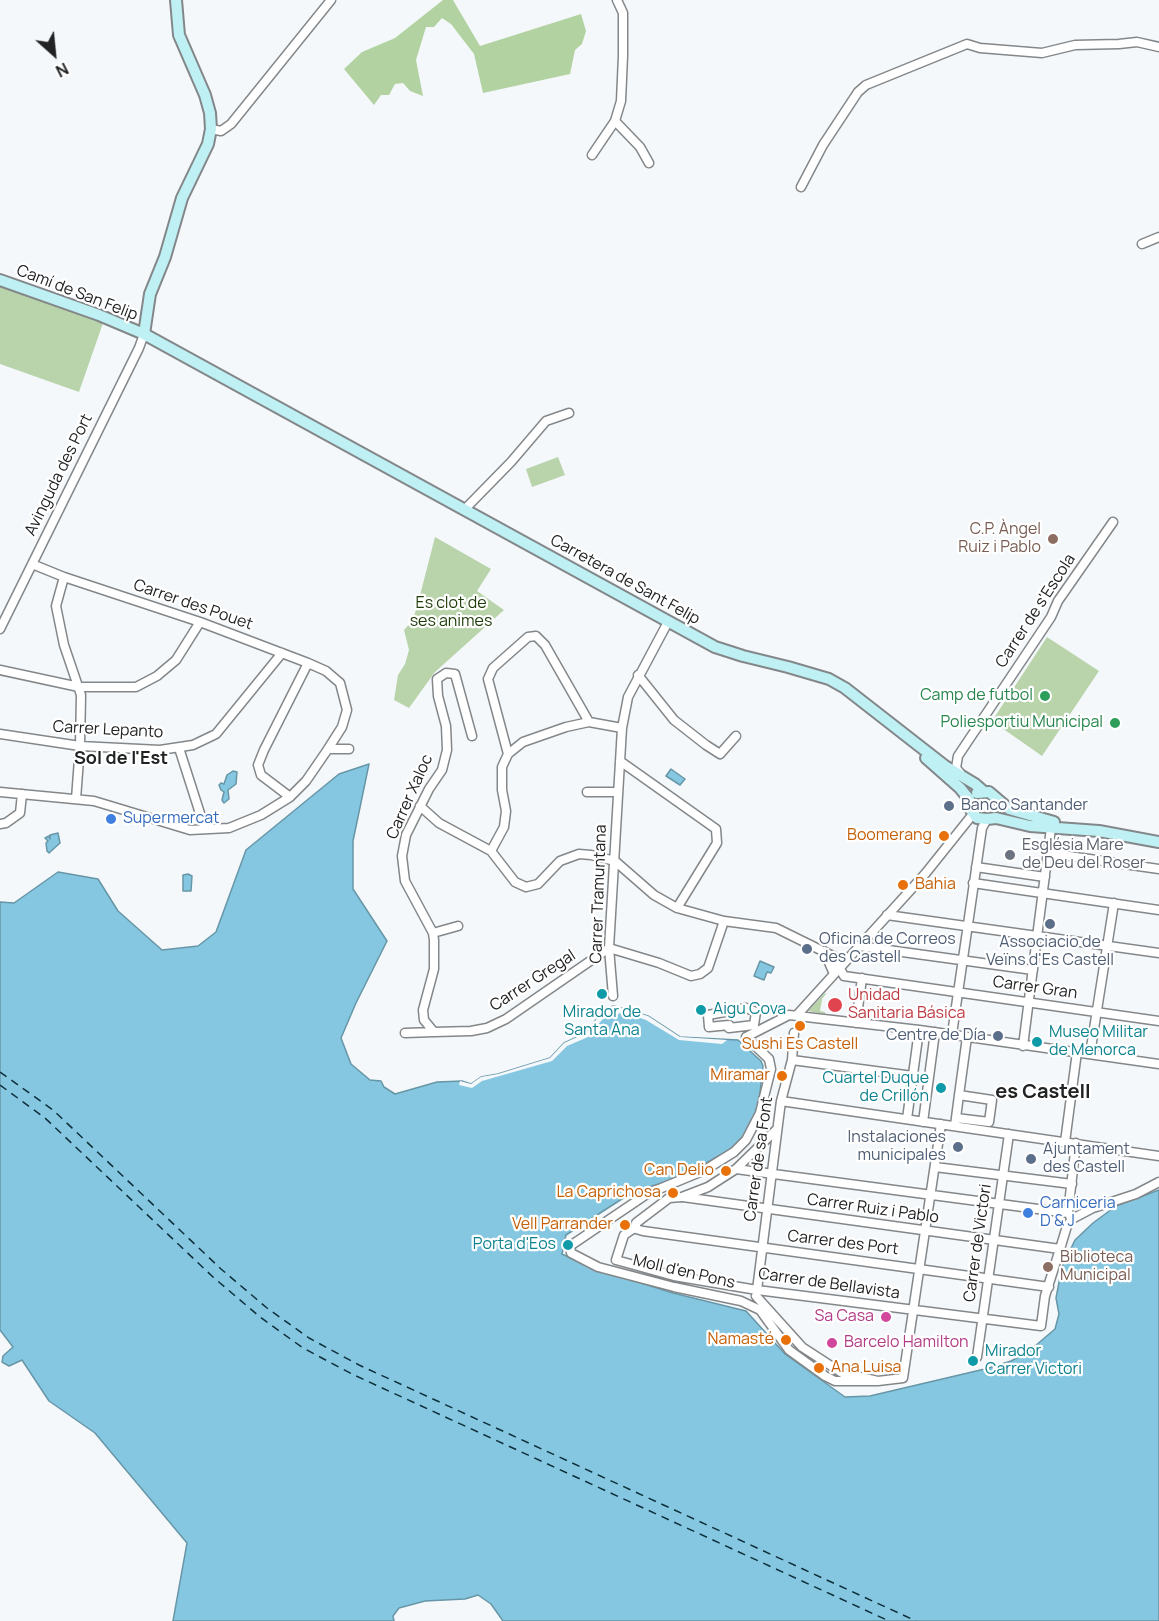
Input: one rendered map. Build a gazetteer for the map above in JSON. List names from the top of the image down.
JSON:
{
  "streets": {
    "main road": ["Camí de San Felip", "Carretera de Sant Felip"],
    "street": [
      "Avinguda des Port",
      "Carrer des Pouet",
      "Carrer de s'Escola",
      "Carrer Lepanto",
      "Carrer Xaloc",
      "Carrer Tramuntana",
      "Carrer Gregal",
      "Carrer Gran",
      "Carrer de sa Font",
      "Carrer Ruiz i Pablo",
      "Carrer des Port",
      "Carrer de Victori",
      "Moll d'en Pons",
      "Carrer de Bellavista"
    ]
  },
  "crossings": [
    ["Camí de San Felip", "Avinguda des Port"],
    ["Camí de San Felip", "Carretera de Sant Felip"],
    ["Avinguda des Port", "Carrer des Pouet"],
    ["Carretera de Sant Felip", "Carrer de s'Escola"],
    ["Carretera de Sant Felip", "Carrer Tramuntana"],
    ["Carrer des Pouet", "Carrer Lepanto"],
    ["Carrer Xaloc", "Carrer Gregal"],
    ["Carrer Tramuntana", "Carrer Gregal"],
    ["Carrer Tramuntana", "Carrer Gran"],
    ["Carrer de sa Font", "Carrer Ruiz i Pablo"],
    ["Carrer de sa Font", "Carrer des Port"],
    ["Carrer de sa Font", "Carrer de Bellavista"],
    ["Carrer Ruiz i Pablo", "Carrer de Victori"],
    ["Carrer des Port", "Carrer de Victori"],
    ["Carrer des Port", "Carrer de Bellavista"],
    ["Carrer de Victori", "Carrer de Bellavista"]
  ],
  "districts": ["Sol de l'Est", "es Castell"],
  "parks": ["Es clot de ses animes"],
  "places": [
    "C.P. Àngel Ruiz i Pablo",
    "Camp de futbol",
    "Poliesportiu Municipal",
    "Banco Santander",
    "Supermercat",
    "Boomerang",
    "Església Mare de Deu del Roser",
    "Bahia",
    "Associacio de Veïns d'Es Castell",
    "Oficina de Correos des Castell",
    "Mirador de Santa Ana",
    "Unidad Sanitaria Básica",
    "Aigu Cova",
    "Sushi Es Castell",
    "Centre de Día",
    "Museo Militar de Menorca",
    "Miramar",
    "Cuartel Duque de Crillón",
    "Instalaciones municipales",
    "Ajuntament des Castell",
    "Can Delio",
    "La Caprichosa",
    "Carniceria D & J",
    "Vell Parrander",
    "Porta d'Eos",
    "Biblioteca Municipal",
    "Sa Casa",
    "Namasté",
    "Barcelo Hamilton",
    "Mirador Carrer Victori",
    "Ana Luisa"
  ],
  "north": "bottom right"
}
